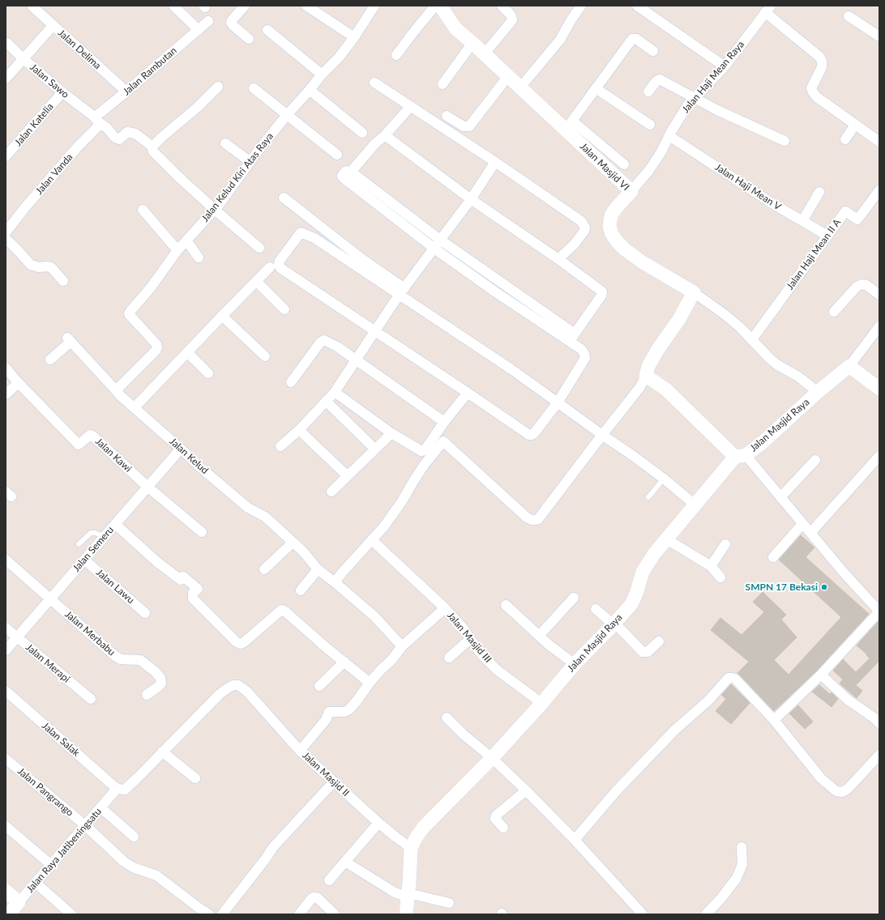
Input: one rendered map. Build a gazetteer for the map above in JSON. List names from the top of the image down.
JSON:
{
  "streets": {
    "street": [
      "Jalan Delima",
      "Jalan Rambutan",
      "Jalan Haji Mean Raya",
      "Jalan Sawo",
      "Jalan Katelia",
      "Jalan Masjid VI",
      "Jalan Vanda",
      "Jalan Kelud Kiri Atas Raya",
      "Jalan Haji Mean V",
      "Jalan Haji Mean II A",
      "Jalan Masjid Raya",
      "Jalan Kawi",
      "Jalan Kelud",
      "Jalan Semeru",
      "Jalan Lawu",
      "Jalan Merbabu",
      "Jalan Masjid III",
      "Jalan Merapi",
      "Jalan Salak",
      "Jalan Masjid II",
      "Jalan Pangrango",
      "Jalan Raya Jatibeningsatu"
    ]
  },
  "crossings": [
    ["Jalan Delima", "Jalan Rambutan"],
    ["Jalan Rambutan", "Jalan Sawo"],
    ["Jalan Rambutan", "Jalan Vanda"],
    ["Jalan Haji Mean Raya", "Jalan Masjid VI"],
    ["Jalan Haji Mean Raya", "Jalan Haji Mean V"],
    ["Jalan Sawo", "Jalan Katelia"],
    ["Jalan Sawo", "Jalan Vanda"],
    ["Jalan Masjid VI", "Jalan Haji Mean II A"],
    ["Jalan Masjid VI", "Jalan Masjid Raya"],
    ["Jalan Kelud Kiri Atas Raya", "Jalan Kelud"],
    ["Jalan Haji Mean V", "Jalan Haji Mean II A"],
    ["Jalan Masjid Raya", "Jalan Masjid III"],
    ["Jalan Masjid Raya", "Jalan Masjid II"],
    ["Jalan Kawi", "Jalan Semeru"],
    ["Jalan Kelud", "Jalan Semeru"],
    ["Jalan Semeru", "Jalan Lawu"],
    ["Jalan Semeru", "Jalan Merbabu"],
    ["Jalan Semeru", "Jalan Merapi"],
    ["Jalan Salak", "Jalan Raya Jatibeningsatu"],
    ["Jalan Pangrango", "Jalan Raya Jatibeningsatu"]
  ],
  "places": ["SMPN 17 Bekasi"]
}
